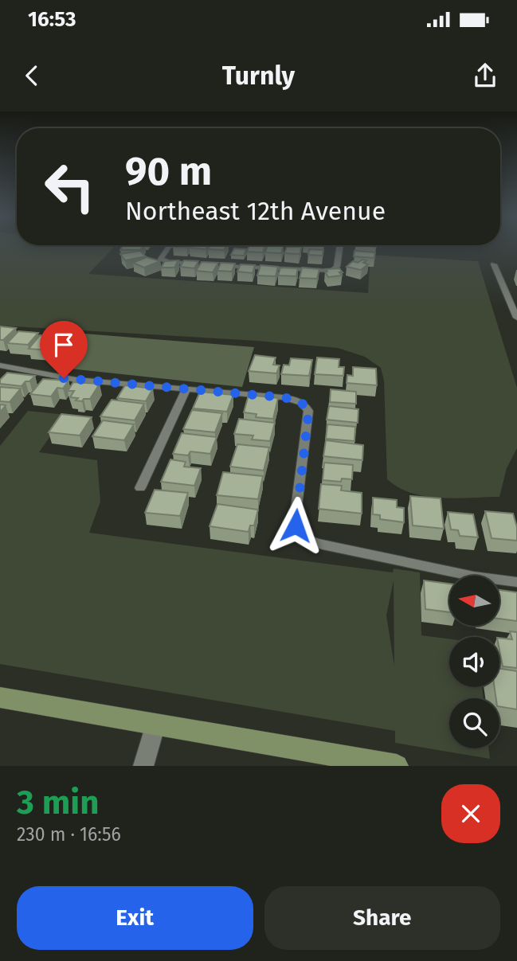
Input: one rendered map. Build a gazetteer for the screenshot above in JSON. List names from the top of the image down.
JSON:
{
  "north": "left",
  "page": {
    "status": "16:53",
    "header": "Turnly",
    "turn": ["90 m", "Northeast 12th Avenue"],
    "heading": ["3 min", "230 m · 16:56"],
    "buttons": ["Exit", "Share"]
  }
}
